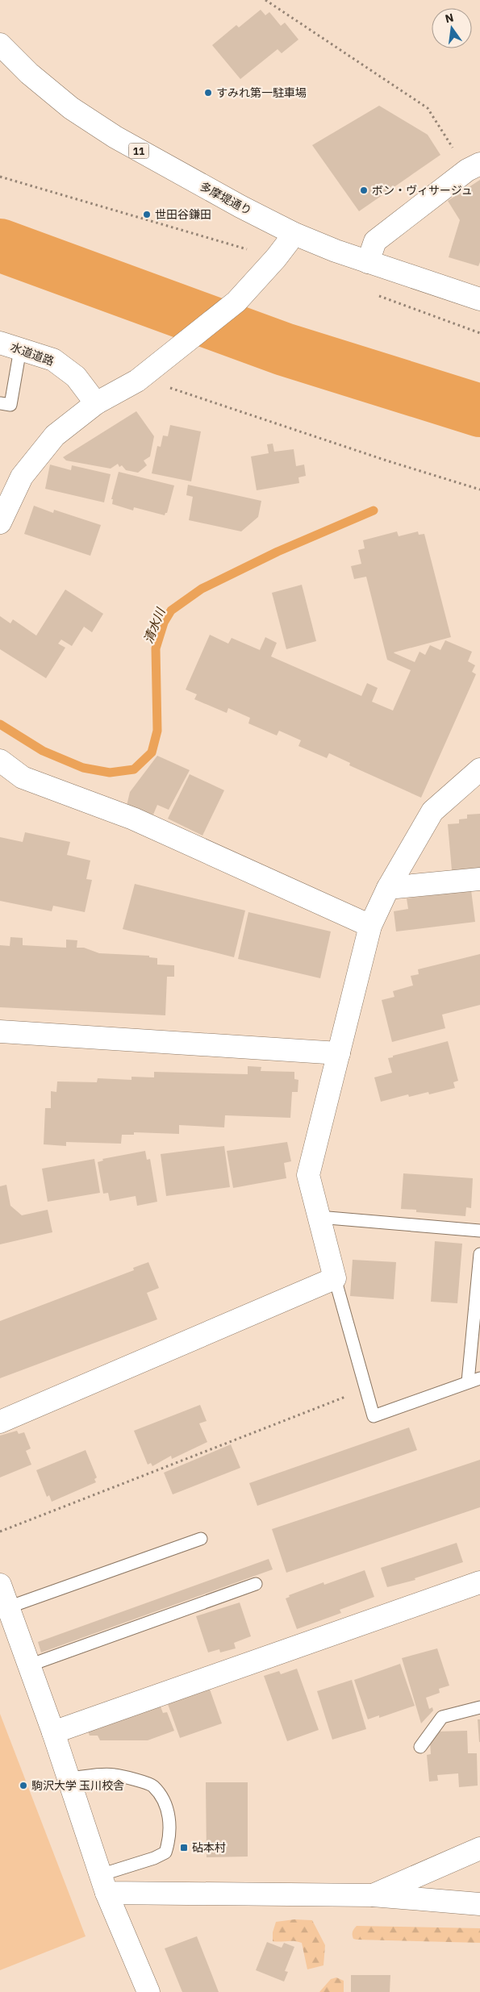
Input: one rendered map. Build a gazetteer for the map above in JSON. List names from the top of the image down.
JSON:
{
  "streets": {
    "street": ["11", "多摩堤通り", "水道道路"]
  },
  "water": ["清水川"],
  "places": {
    "other": [
      "すみれ第一駐車場",
      "ボン・ヴィサージュ",
      "世田谷鎌田",
      "駒沢大学 玉川校舎"
    ],
    "transit": ["砧本村"]
  },
  "north": "top"
}
